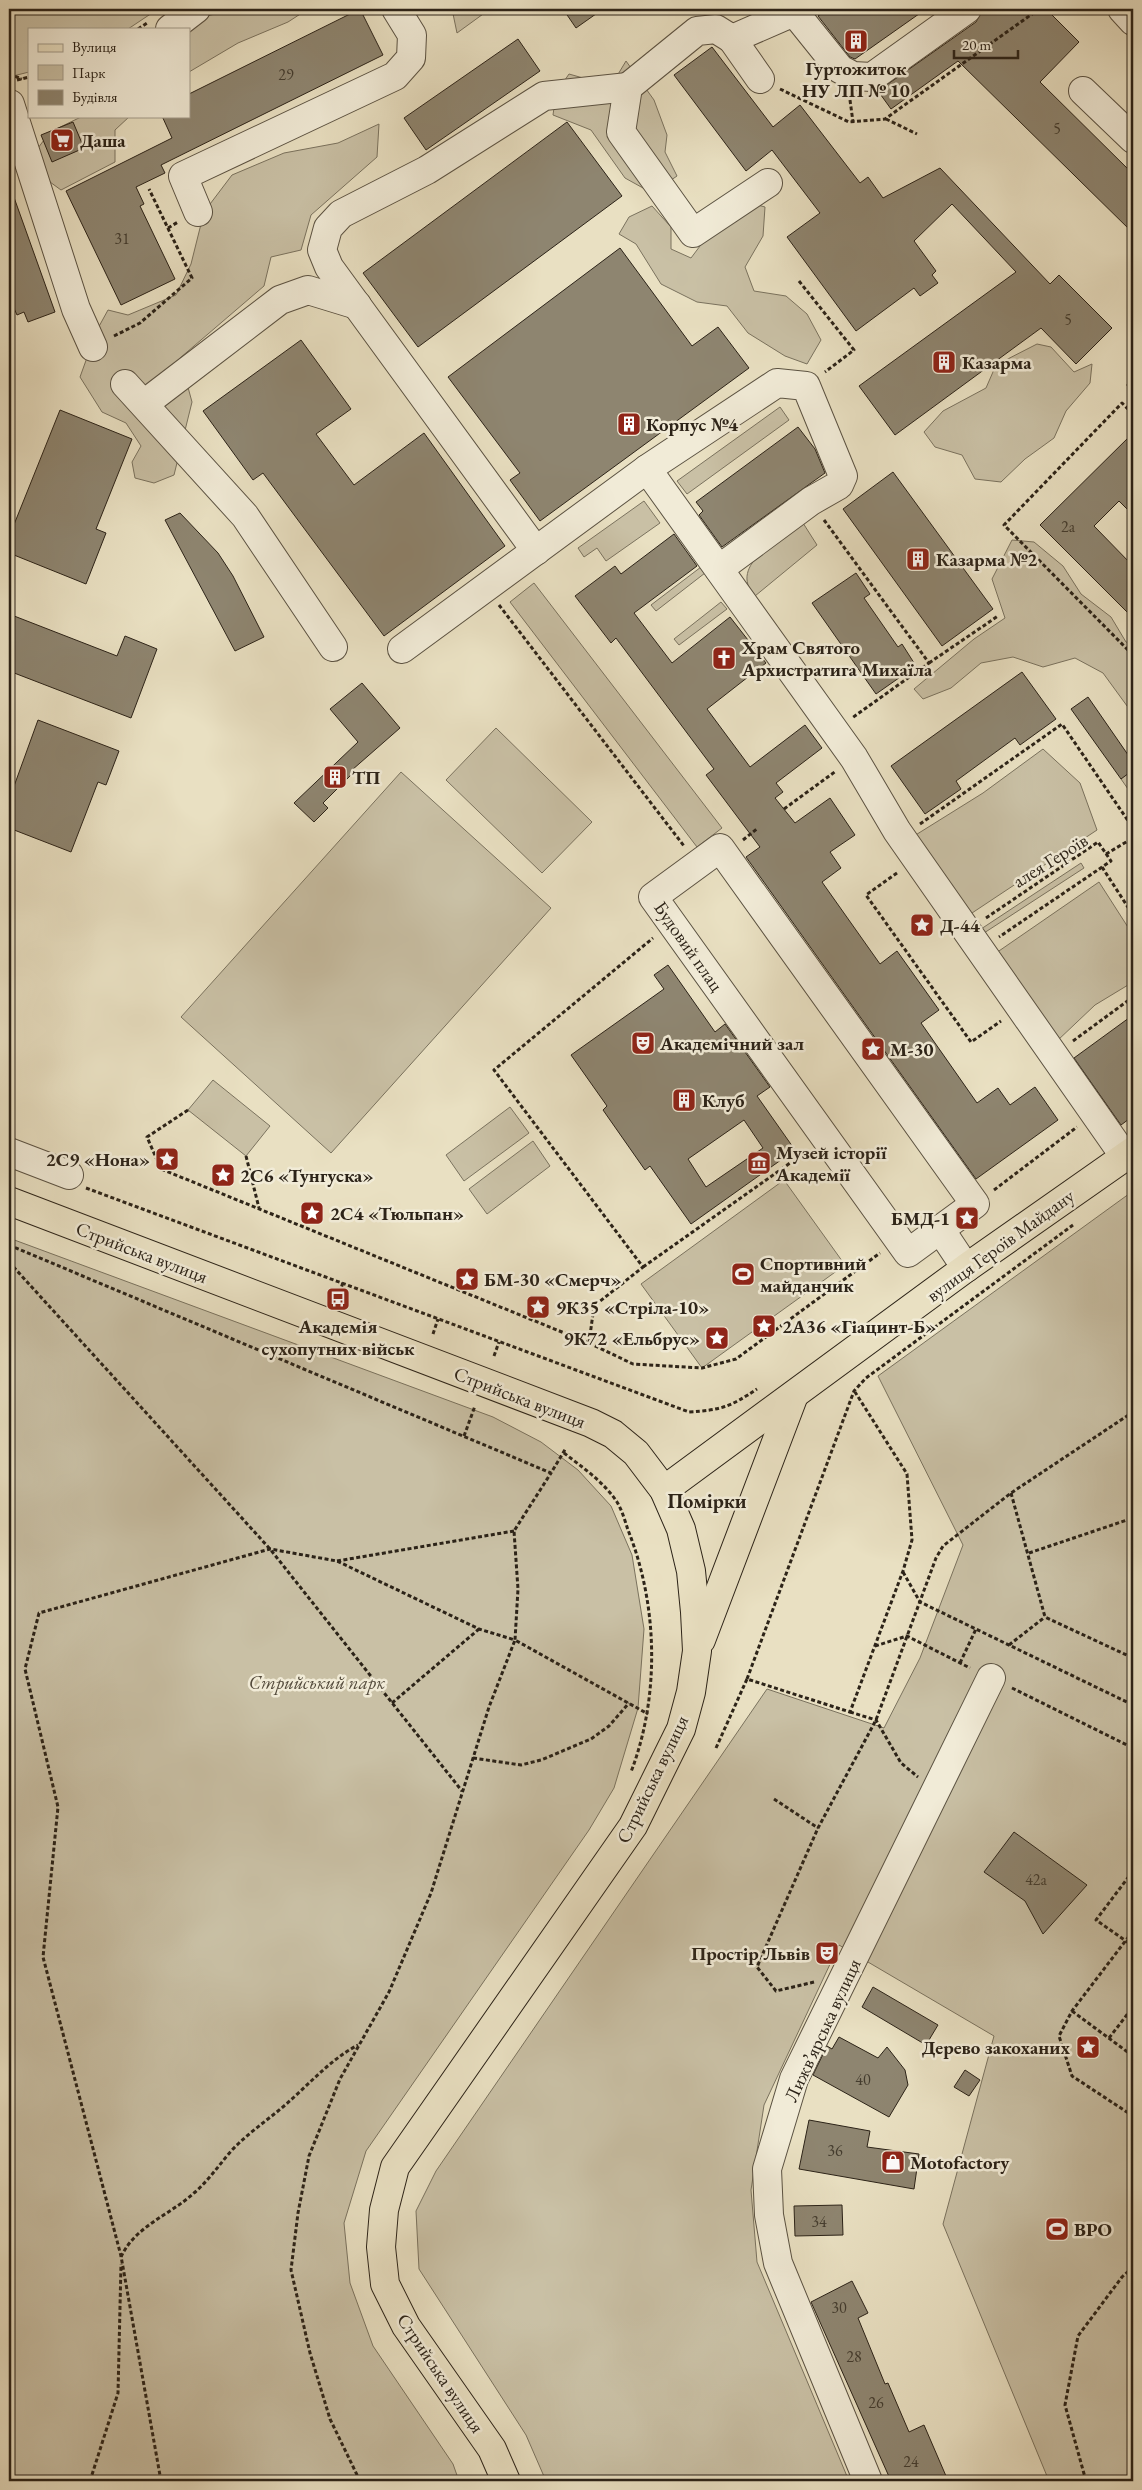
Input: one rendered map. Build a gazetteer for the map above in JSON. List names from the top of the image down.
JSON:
{
  "streets": {
    "main road": ["вулиця Героїв Майдану", "Стрийська вулиця"],
    "street": ["Будовий плац", "Лижвʼярська вулиця"],
    "path": ["алея Героїв"]
  },
  "crossings": [
    ["вулиця Героїв Майдану", "Стрийська вулиця"]
  ],
  "districts": ["Помірки"],
  "parks": ["Стрийський парк"],
  "places": {
    "building": [
      "Гуртожиток НУ ЛП № 10",
      "Казарма",
      "Корпус №4",
      "Казарма №2",
      "ТП",
      "Клуб"
    ],
    "supermarket": ["Даша"],
    "church": ["Храм Святого Архистратига Михаїла"],
    "place": [
      "Д-44",
      "М-30",
      "2С9 «Нона»",
      "2С6 «Тунгуска»",
      "2С4 «Тюльпан»",
      "БМД-1",
      "БМ-30 «Смерч»",
      "9К35 «Стріла-10»",
      "2А36 «Гіацинт-Б»",
      "9К72 «Ельбрус»",
      "Дерево закоханих"
    ],
    "theatre": ["Академічний зал", "Простір Львів"],
    "museum": ["Музей історії Академії"],
    "sports": ["Спортивний майданчик", "ВРО"],
    "bus stop": ["Академія сухопутних військ"],
    "shop": ["Motofactory"]
  },
  "house_numbers": [
    "29",
    "5",
    "31",
    "5",
    "2а",
    "42а",
    "40",
    "36",
    "34",
    "30",
    "28",
    "26",
    "24"
  ],
  "legend": ["Вулиця", "Парк", "Будівля"],
  "scale_bar": "20 m"
}
